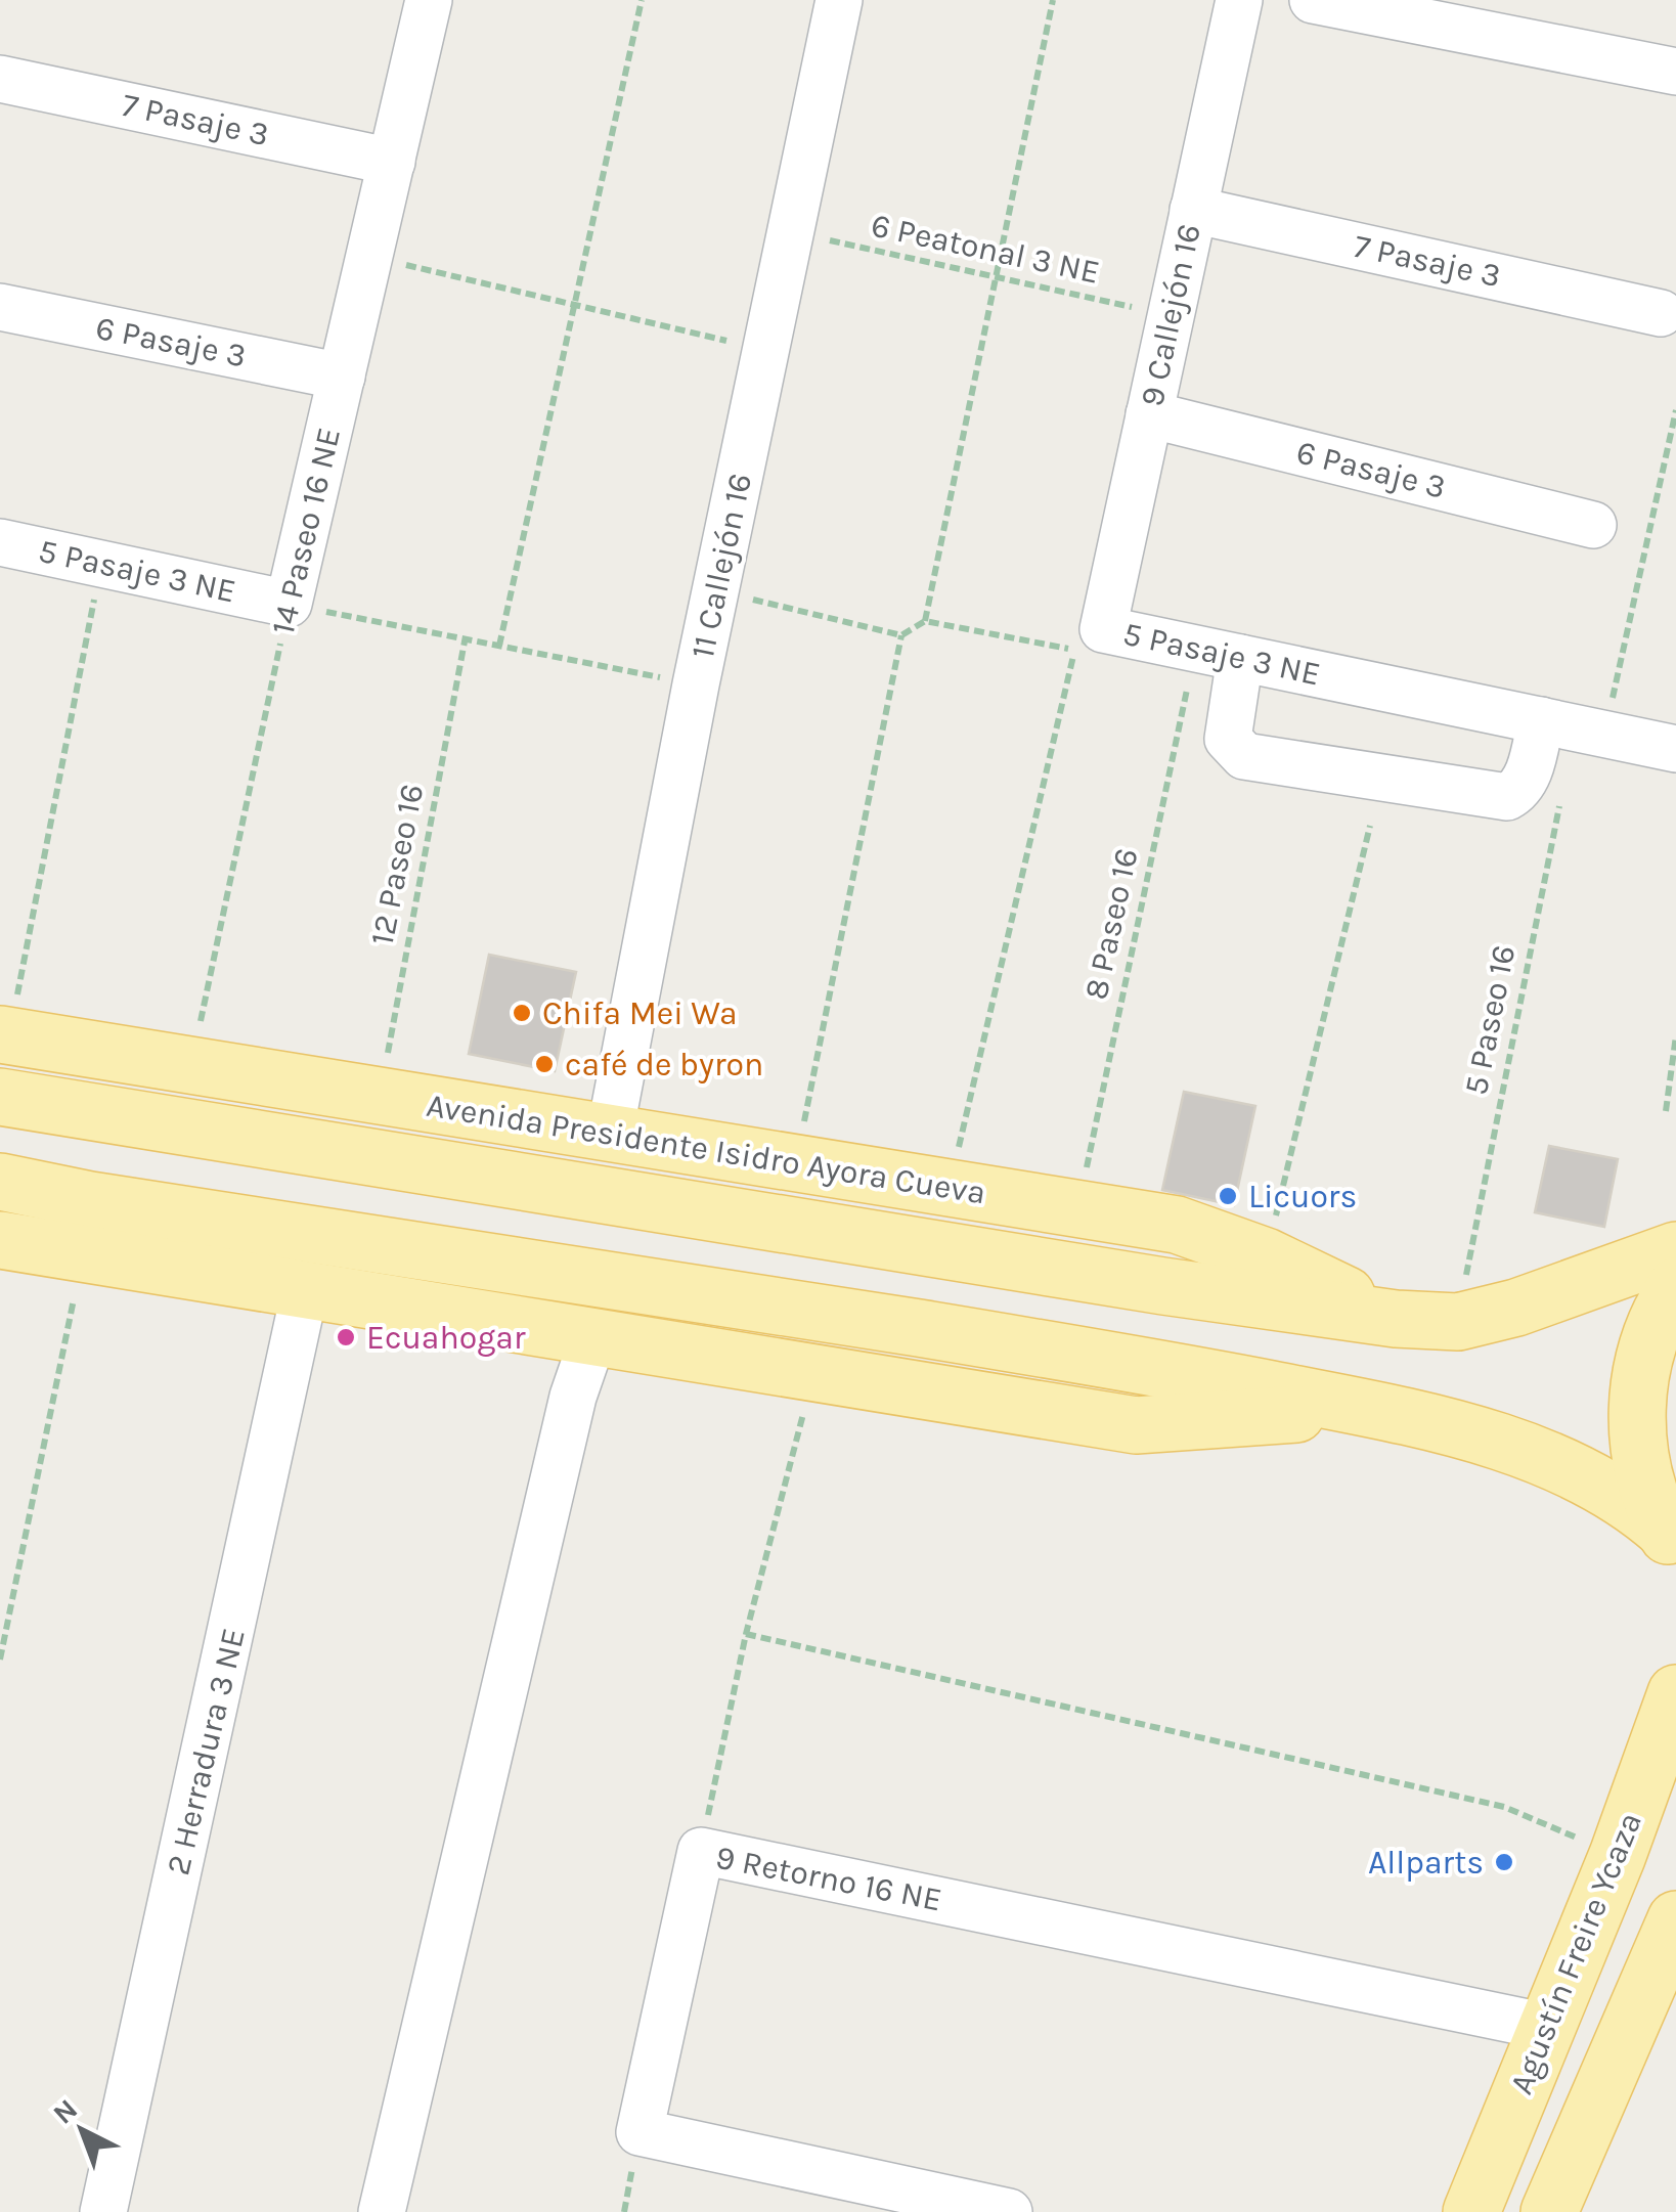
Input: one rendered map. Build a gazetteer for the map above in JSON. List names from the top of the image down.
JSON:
{
  "streets": {
    "main road": ["Avenida Presidente Isidro Ayora Cueva", "Agustín Freire Ycaza"],
    "street": [
      "7 Pasaje 3",
      "9 Callejón 16",
      "6 Pasaje 3",
      "14 Paseo 16 NE",
      "11 Callejón 16",
      "5 Pasaje 3 NE",
      "2 Herradura 3 NE",
      "9 Retorno 16 NE"
    ],
    "path": [
      "6 Peatonal 3 NE",
      "12 Paseo 16",
      "8 Paseo 16",
      "5 Paseo 16"
    ]
  },
  "crossings": [
    ["7 Pasaje 3", "9 Callejón 16"],
    ["7 Pasaje 3", "14 Paseo 16 NE"],
    ["6 Peatonal 3 NE", "9 Callejón 16"],
    ["6 Peatonal 3 NE", "11 Callejón 16"],
    ["9 Callejón 16", "6 Pasaje 3"],
    ["9 Callejón 16", "5 Pasaje 3 NE"],
    ["6 Pasaje 3", "14 Paseo 16 NE"],
    ["14 Paseo 16 NE", "5 Pasaje 3 NE"],
    ["14 Paseo 16 NE", "Avenida Presidente Isidro Ayora Cueva"],
    ["11 Callejón 16", "Avenida Presidente Isidro Ayora Cueva"],
    ["5 Pasaje 3 NE", "8 Paseo 16"],
    ["5 Pasaje 3 NE", "5 Paseo 16"],
    ["12 Paseo 16", "Avenida Presidente Isidro Ayora Cueva"],
    ["8 Paseo 16", "Avenida Presidente Isidro Ayora Cueva"],
    ["5 Paseo 16", "Avenida Presidente Isidro Ayora Cueva"],
    ["9 Retorno 16 NE", "Agustín Freire Ycaza"]
  ],
  "places": [
    "Chifa Mei Wa",
    "café de byron",
    "Licuors",
    "Ecuahogar",
    "Allparts"
  ],
  "north": "top left"
}
